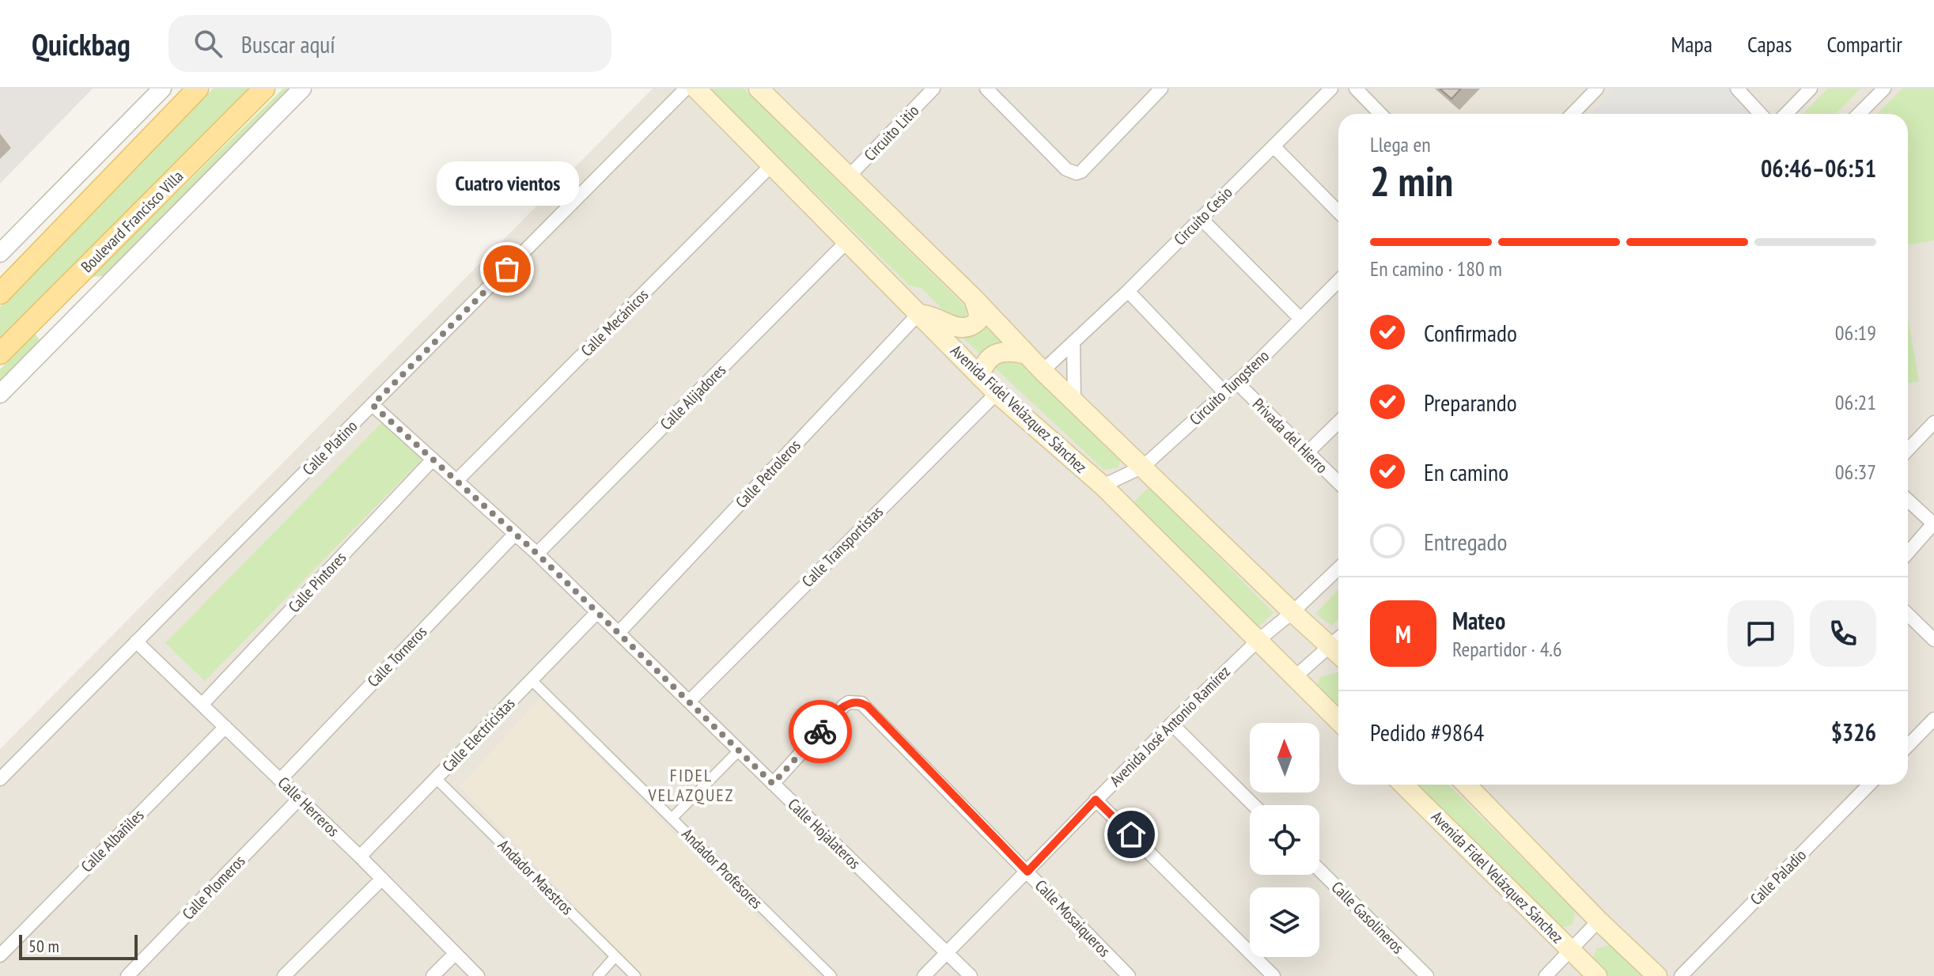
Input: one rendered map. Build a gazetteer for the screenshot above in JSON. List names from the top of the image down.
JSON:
{
  "streets": {
    "main road": ["Boulevard Francisco Villa", "Avenida Fidel Velázquez Sánchez"],
    "street": [
      "Circuito Litio",
      "Circuito Cesio",
      "Calle Mecánicos",
      "Circuito Tungsteno",
      "Calle Alijadores",
      "Privada del Hierro",
      "Calle Platino",
      "Calle Petroleros",
      "Calle Transportistas",
      "Calle Pintores",
      "Calle Torneros",
      "Avenida José Antonio Ramírez",
      "Calle Electricistas",
      "Calle Herreros",
      "Calle Hojalateros",
      "Calle Albañiles",
      "Andador Profesores",
      "Andador Maestros",
      "Calle Paladio",
      "Calle Plomeros",
      "Calle Gasolineros",
      "Calle Mosaiqueros"
    ]
  },
  "crossings": [
    ["Calle Mecánicos", "Avenida Fidel Velázquez Sánchez"],
    ["Calle Mecánicos", "Calle Hojalateros"],
    ["Circuito Tungsteno", "Avenida Fidel Velázquez Sánchez"],
    ["Circuito Tungsteno", "Privada del Hierro"],
    ["Calle Alijadores", "Avenida Fidel Velázquez Sánchez"],
    ["Calle Alijadores", "Calle Hojalateros"],
    ["Avenida Fidel Velázquez Sánchez", "Calle Petroleros"],
    ["Avenida Fidel Velázquez Sánchez", "Calle Transportistas"],
    ["Avenida Fidel Velázquez Sánchez", "Avenida José Antonio Ramírez"],
    ["Calle Platino", "Calle Herreros"],
    ["Calle Platino", "Calle Hojalateros"],
    ["Calle Petroleros", "Calle Hojalateros"],
    ["Calle Transportistas", "Calle Hojalateros"],
    ["Calle Pintores", "Calle Herreros"],
    ["Calle Pintores", "Calle Hojalateros"],
    ["Calle Torneros", "Calle Herreros"],
    ["Calle Torneros", "Calle Hojalateros"],
    ["Avenida José Antonio Ramírez", "Calle Hojalateros"],
    ["Avenida José Antonio Ramírez", "Calle Mosaiqueros"],
    ["Calle Electricistas", "Calle Herreros"],
    ["Calle Electricistas", "Calle Hojalateros"],
    ["Calle Electricistas", "Andador Profesores"],
    ["Calle Electricistas", "Andador Maestros"],
    ["Calle Herreros", "Calle Albañiles"],
    ["Calle Herreros", "Calle Plomeros"],
    ["Calle Hojalateros", "Calle Mosaiqueros"]
  ],
  "districts": ["FIDEL VELAZQUEZ"],
  "places": ["Cuatro vientos"],
  "scale_bar": "50 m",
  "north": "top",
  "page": {
    "header": "Quickbag",
    "search": "Buscar aquí",
    "nav": ["Mapa", "Capas", "Compartir"],
    "heading": ["2 min", "Llega en", "06:46–06:51"],
    "panel": [
      "Mateo",
      "Repartidor · 4.6",
      "Pedido #9864",
      "$326"
    ],
    "bubble": "Cuatro vientos",
    "bar": "En camino · 180 m",
    "list": [
      ["Confirmado", "06:19"],
      ["Preparando", "06:21"],
      ["En camino", "06:37"],
      "Entregado"
    ],
    "round": "M",
    "scale": "50 m"
  }
}
